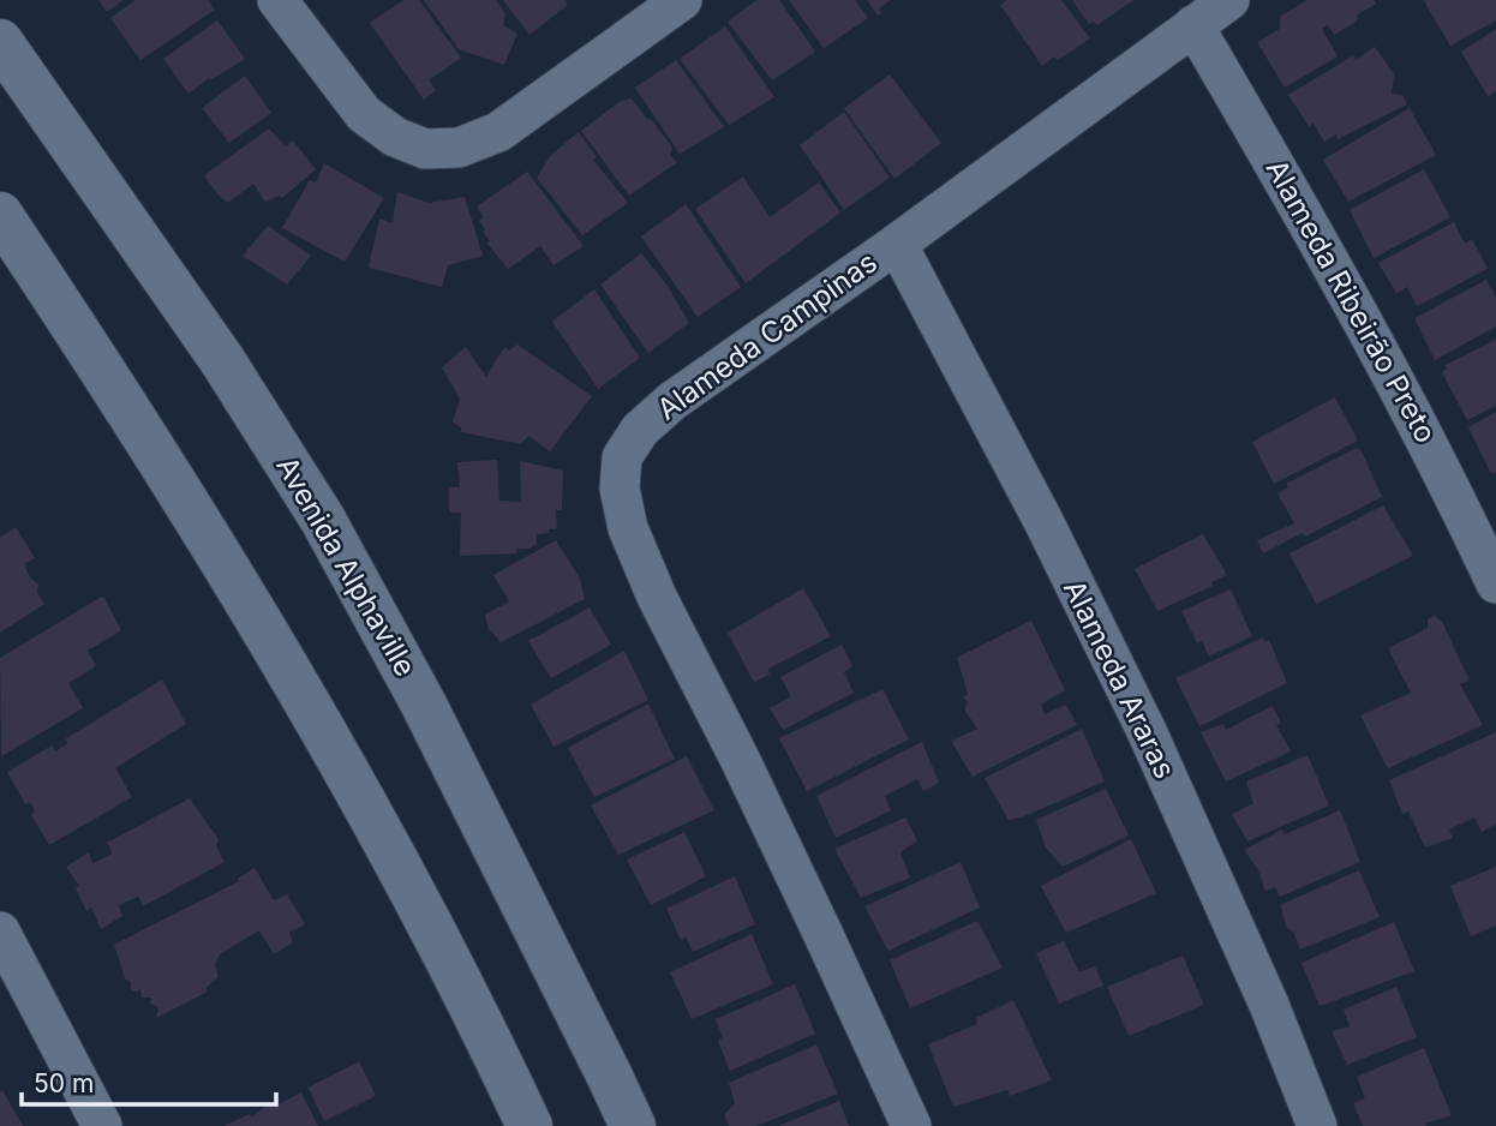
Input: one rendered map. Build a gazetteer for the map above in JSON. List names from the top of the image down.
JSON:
{
  "streets": {
    "main road": ["Avenida Alphaville"],
    "street": ["Alameda Ribeirão Preto", "Alameda Campinas", "Alameda Araras"]
  },
  "crossings": [
    ["Alameda Ribeirão Preto", "Alameda Campinas"],
    ["Alameda Campinas", "Alameda Araras"]
  ],
  "scale_bar": "50 m"
}
